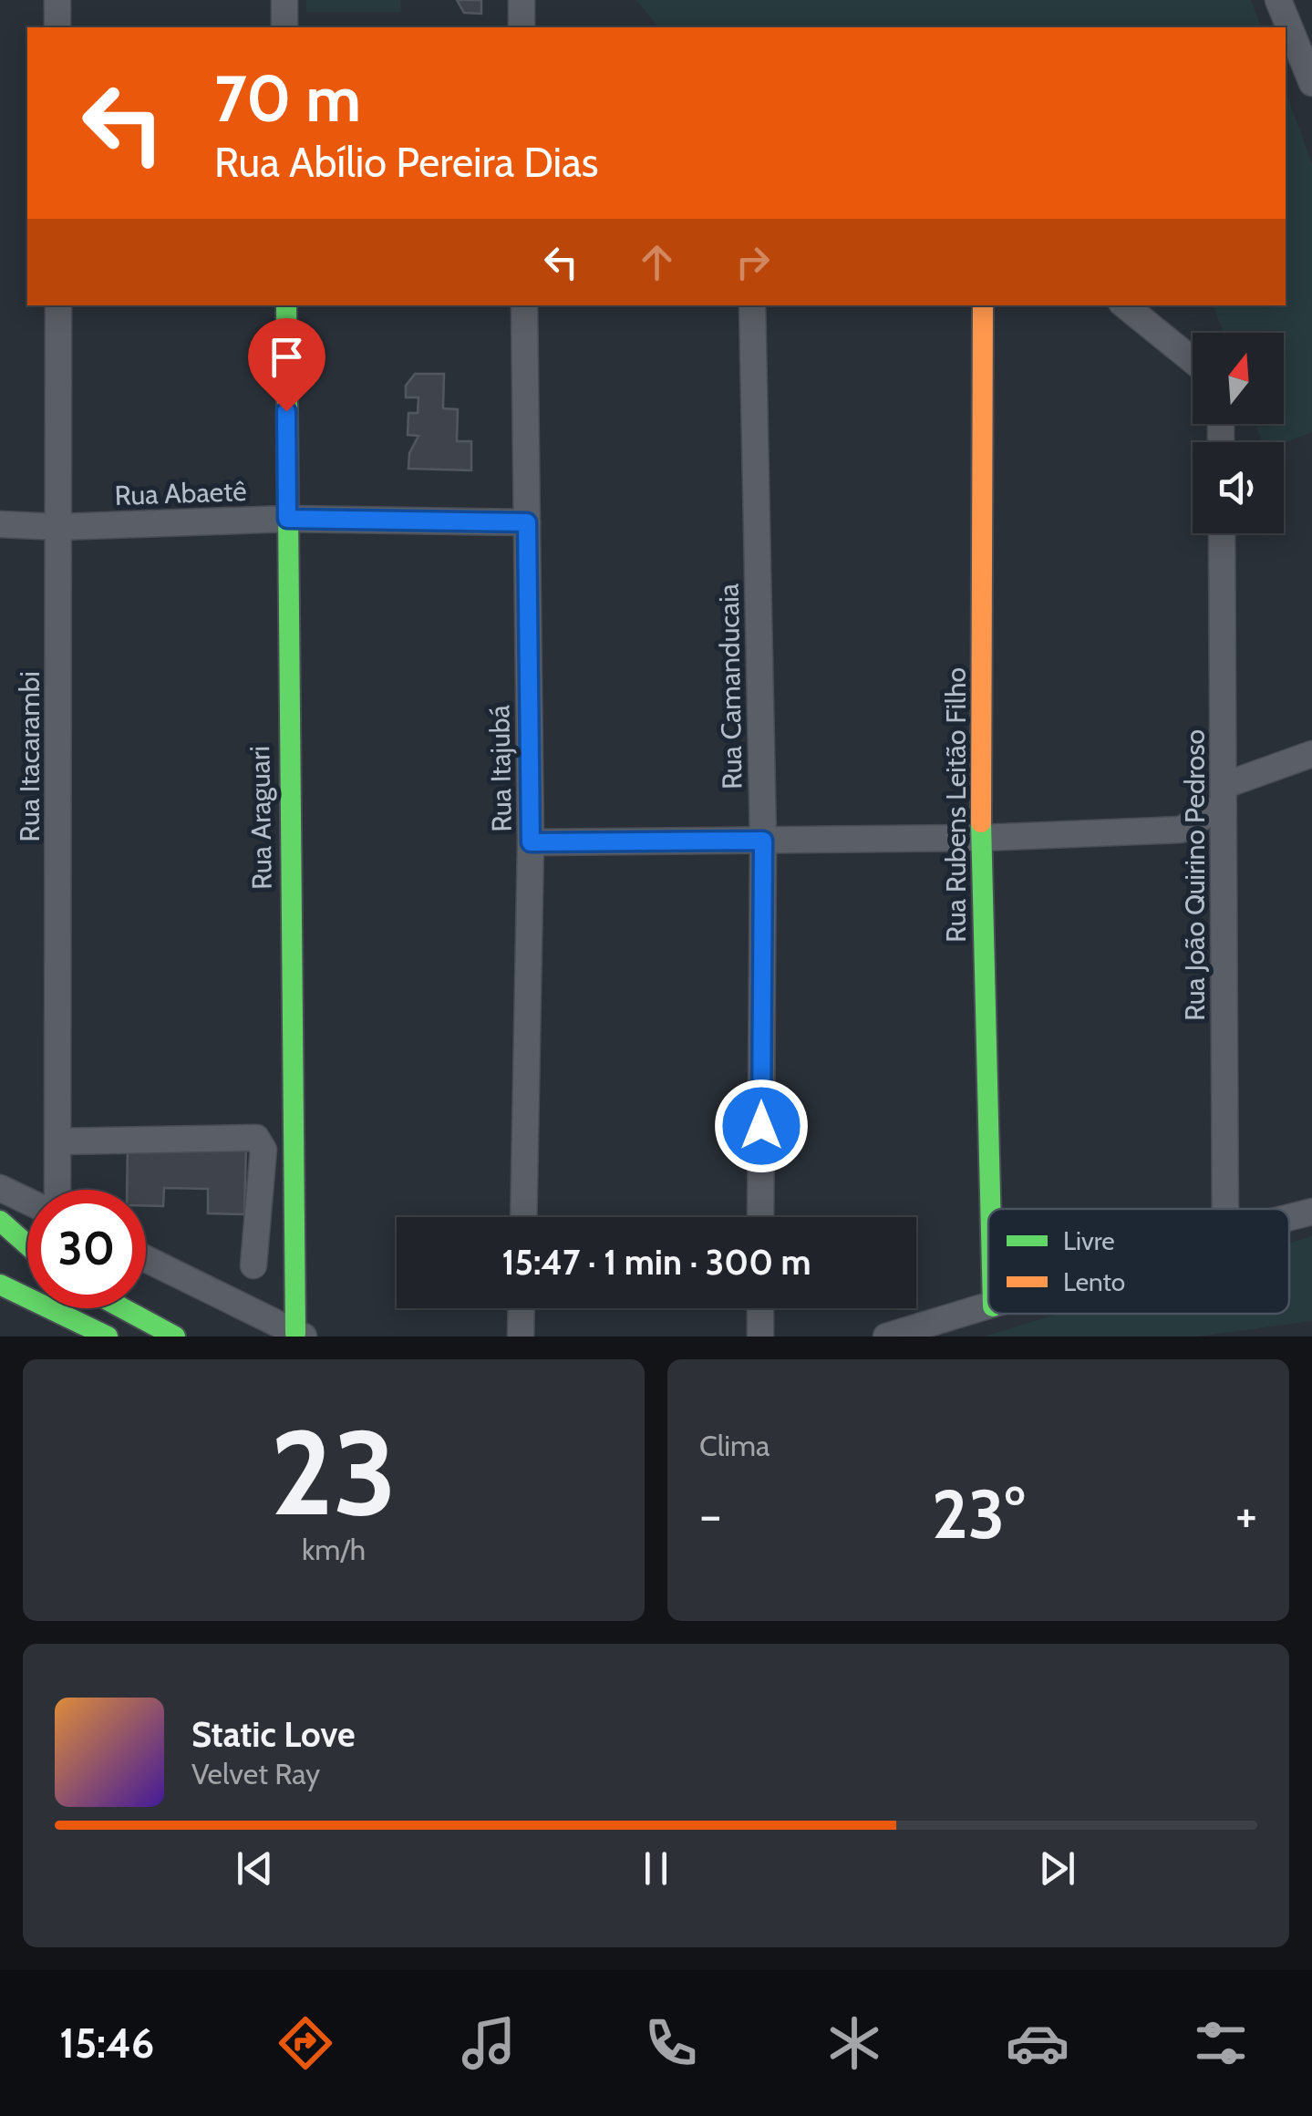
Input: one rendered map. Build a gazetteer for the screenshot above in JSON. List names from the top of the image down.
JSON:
{
  "streets": {
    "street": [
      "Rua Abaetê",
      "Rua Camanducaia",
      "Rua Itacarambi",
      "Rua Itajubá",
      "Rua Rubens Leitão Filho",
      "Rua Araguari",
      "Rua João Quirino Pedroso"
    ]
  },
  "crossings": [
    ["Rua Abaetê", "Rua Itacarambi"],
    ["Rua Abaetê", "Rua Itajubá"],
    ["Rua Abaetê", "Rua Araguari"]
  ],
  "legend": ["Livre", "Lento"],
  "north": "top",
  "page": {
    "turn": ["70 m", "Rua Abílio Pereira Dias"],
    "limit": "30",
    "trip": "15:47 · 1 min · 300 m",
    "tile": [
      ["23", "km/h"],
      "Clima"
    ],
    "heat": ["−", "23°", "+"],
    "song": ["Static Love", "Velvet Ray"],
    "tabs": "15:46"
  }
}
